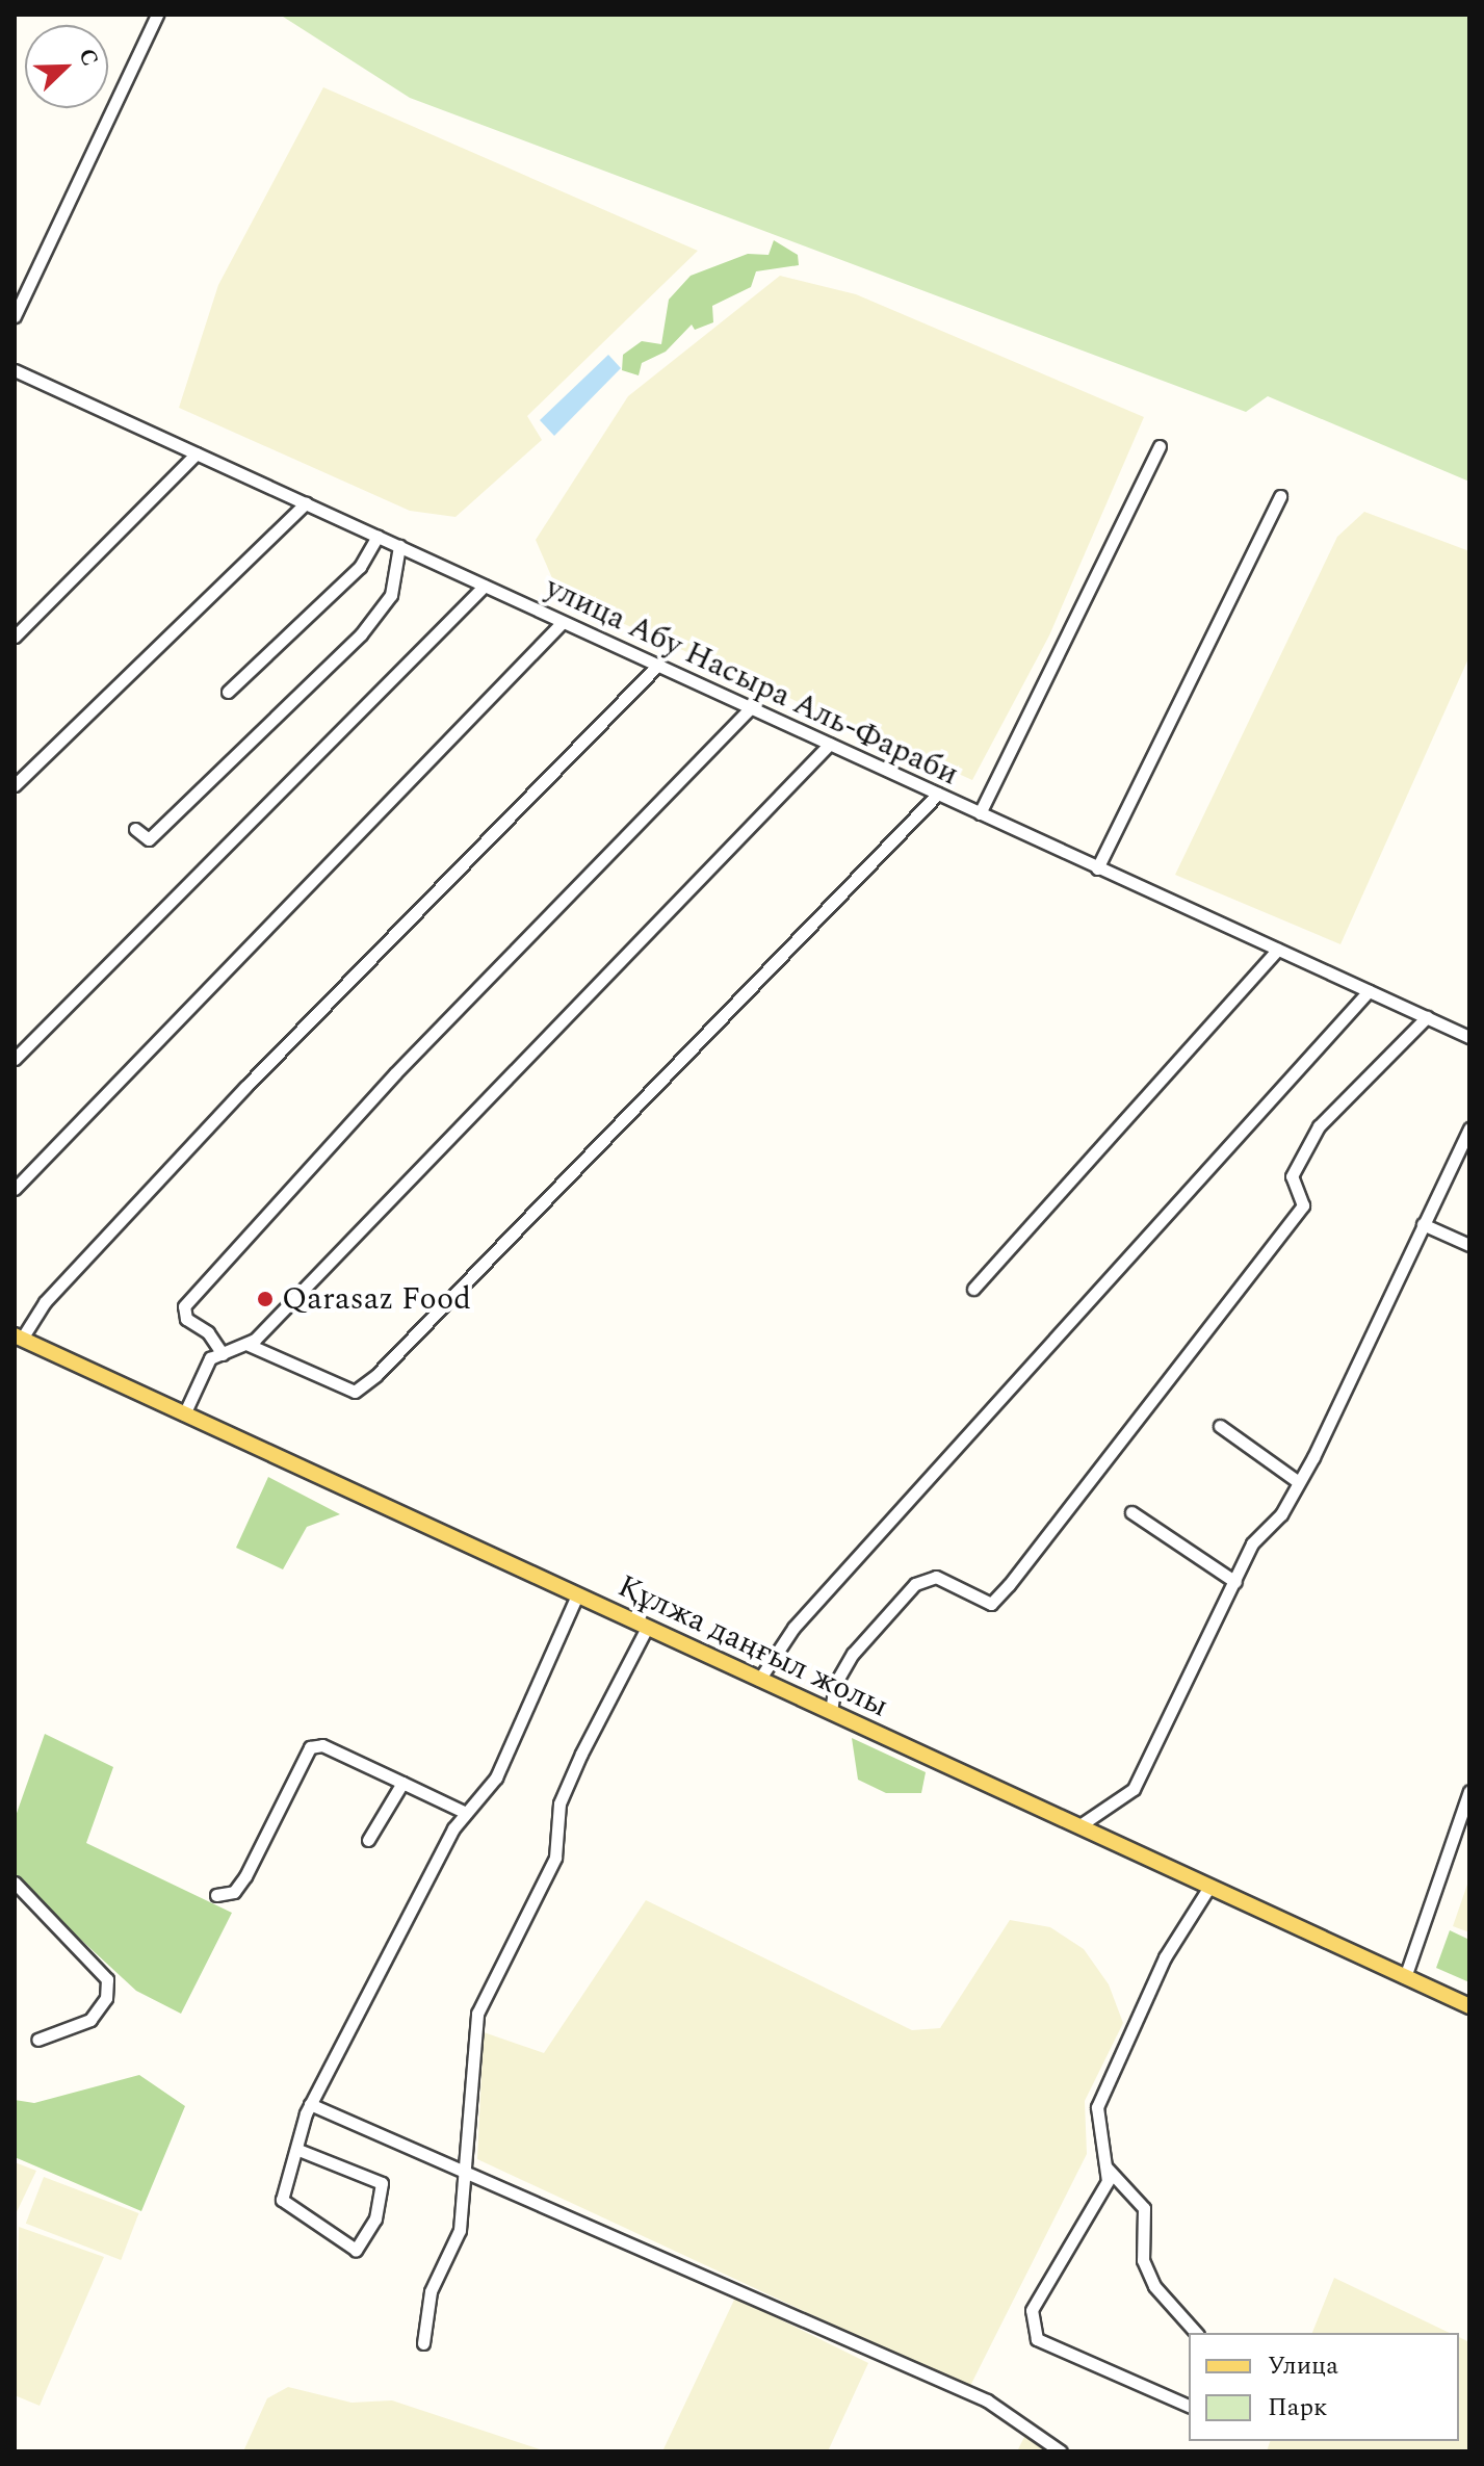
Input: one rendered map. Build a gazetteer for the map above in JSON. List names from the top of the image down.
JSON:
{
  "streets": {
    "main road": ["Құлжа даңғыл жолы"],
    "street": ["улица Абу Насыра Аль-Фараби"]
  },
  "places": ["Qarasaz Food"],
  "legend": ["Улица", "Парк"],
  "north": "top right"
}
